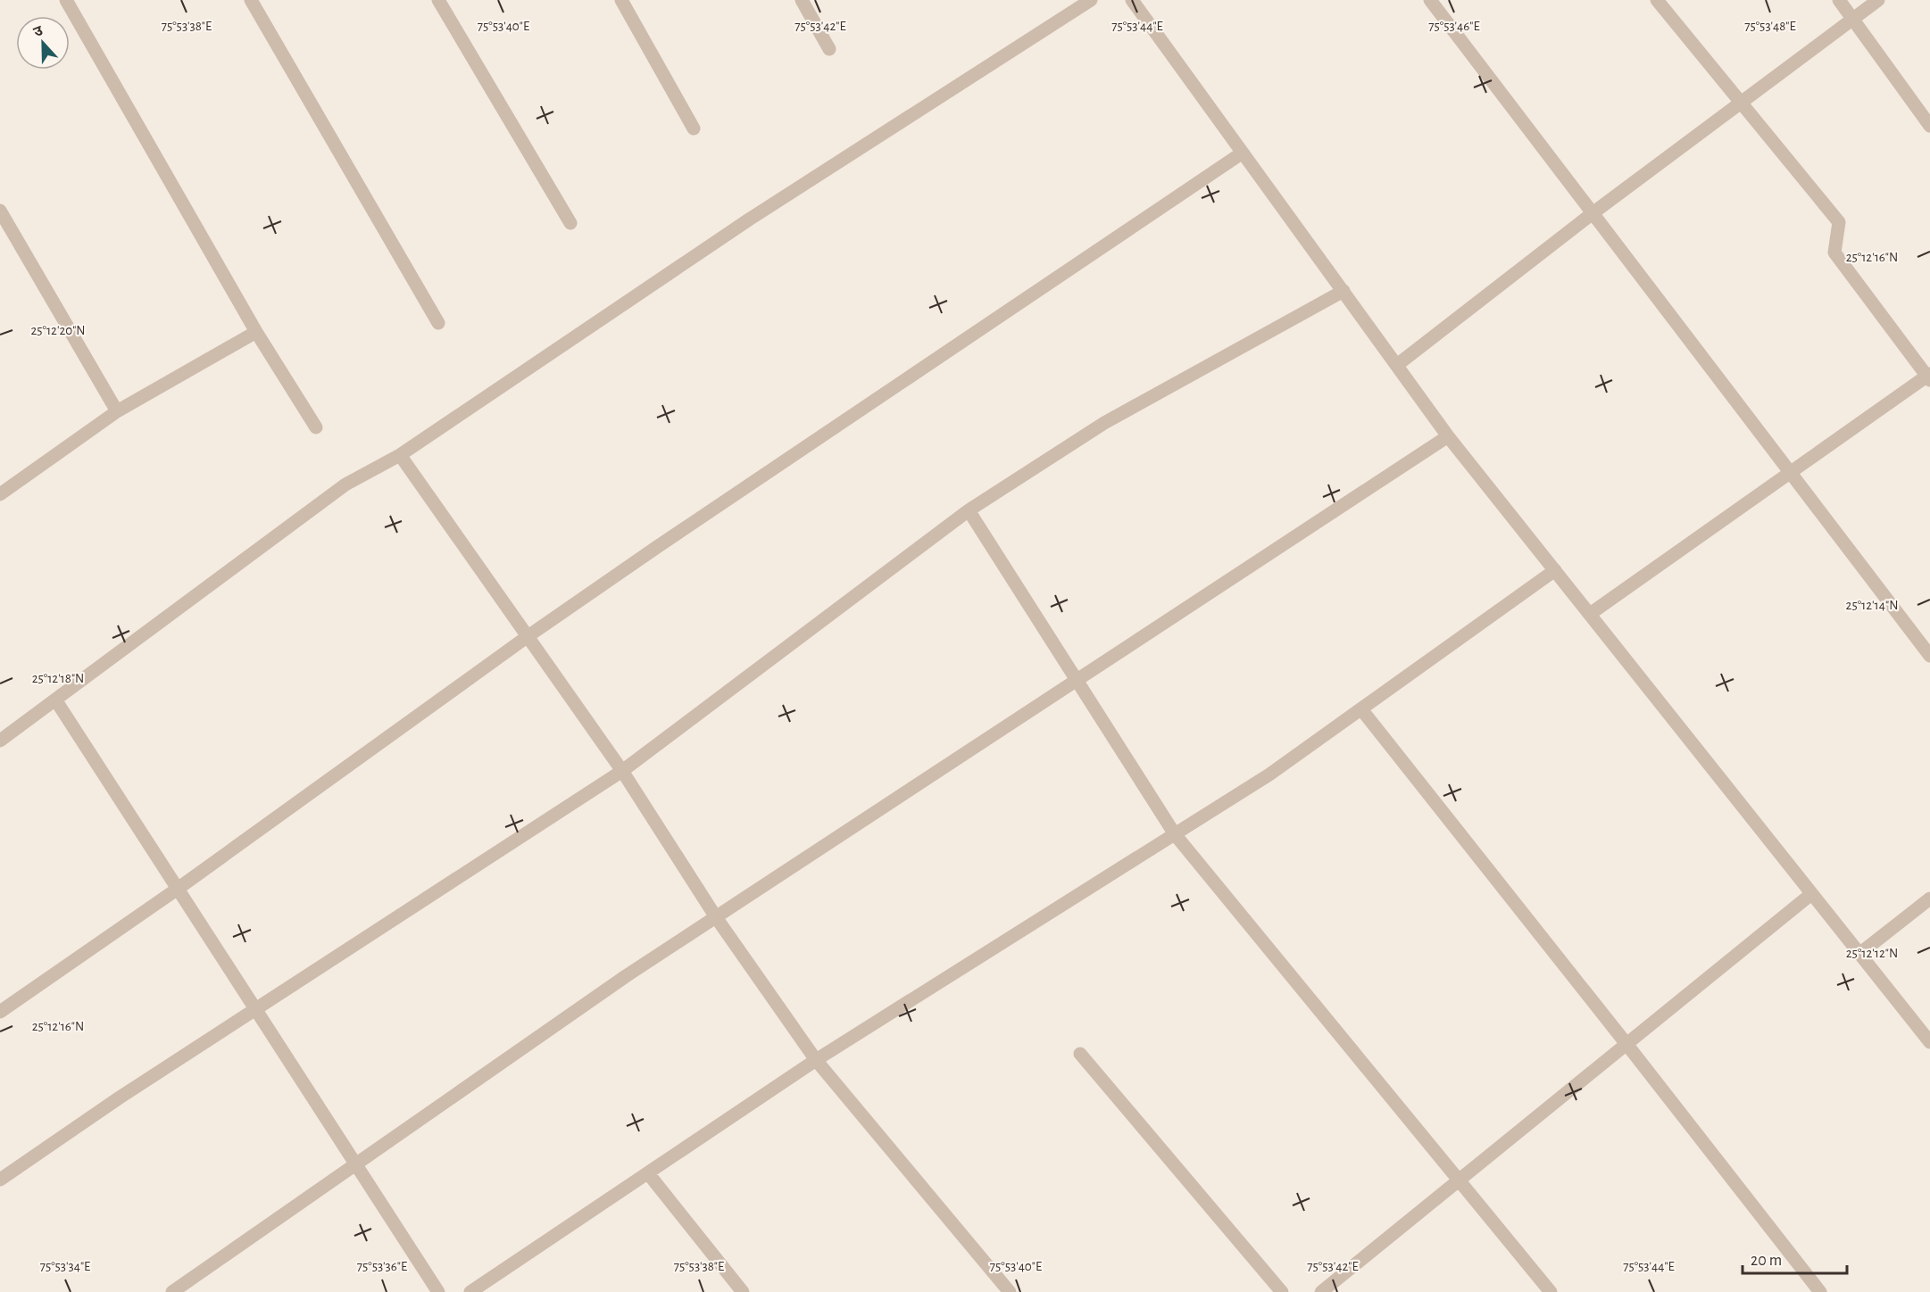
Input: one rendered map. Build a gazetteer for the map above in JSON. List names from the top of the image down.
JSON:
{
  "scale_bar": "20 m",
  "north": "top",
  "coordinates": [
    "75°53'38\"E",
    "75°53'40\"E",
    "75°53'42\"E",
    "75°53'44\"E",
    "75°53'46\"E",
    "75°53'48\"E",
    "25°12'16\"N",
    "25°12'20\"N",
    "25°12'14\"N",
    "25°12'18\"N",
    "25°12'12\"N",
    "75°53'34\"E",
    "75°53'36\"E"
  ]
}
